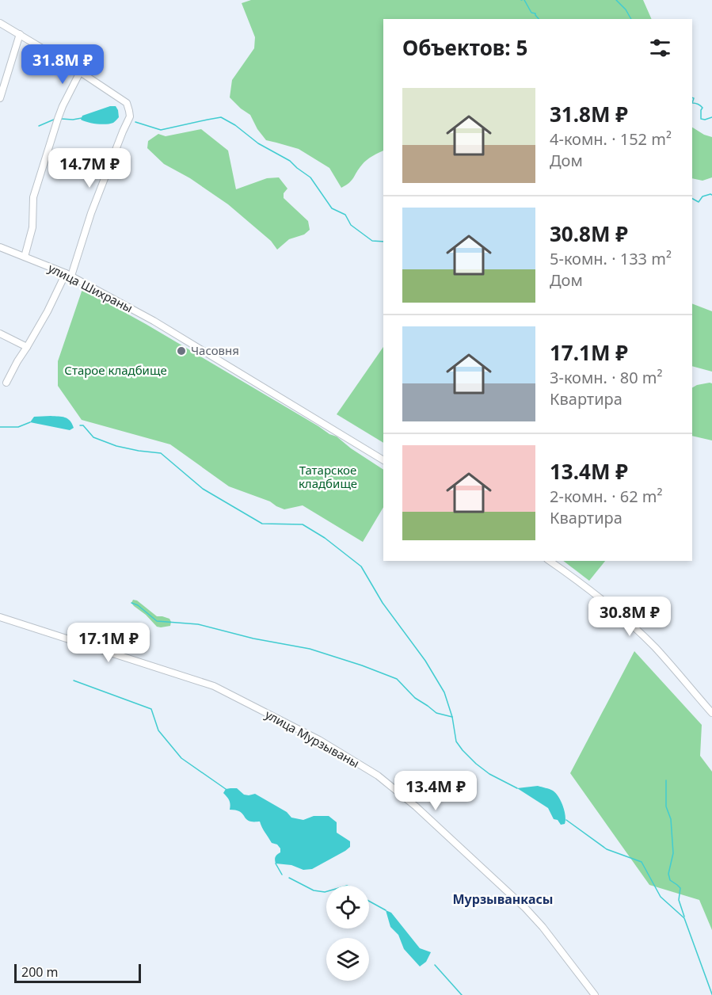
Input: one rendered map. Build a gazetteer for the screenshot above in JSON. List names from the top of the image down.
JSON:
{
  "streets": {
    "street": ["улица Шихраны", "улица Мурзываны"]
  },
  "districts": ["Мурзыванкасы"],
  "parks": ["Старое кладбище", "Татарское кладбище"],
  "places": ["Часовня"],
  "scale_bar": "200 m",
  "page": {
    "heading": "Объектов: 5",
    "price": [
      "31.8M ₽",
      "14.7M ₽",
      "30.8M ₽",
      "17.1M ₽",
      "13.4M ₽"
    ],
    "list": [
      {
        "name": "31.8M ₽",
        "note": "4-комн. · 152 m² · Дом"
      },
      {
        "name": "30.8M ₽",
        "note": "5-комн. · 133 m² · Дом"
      },
      {
        "name": "17.1M ₽",
        "note": "3-комн. · 80 m² · Квартира"
      },
      {
        "name": "13.4M ₽",
        "note": "2-комн. · 62 m² · Квартира"
      }
    ],
    "scale": "200 m"
  }
}
